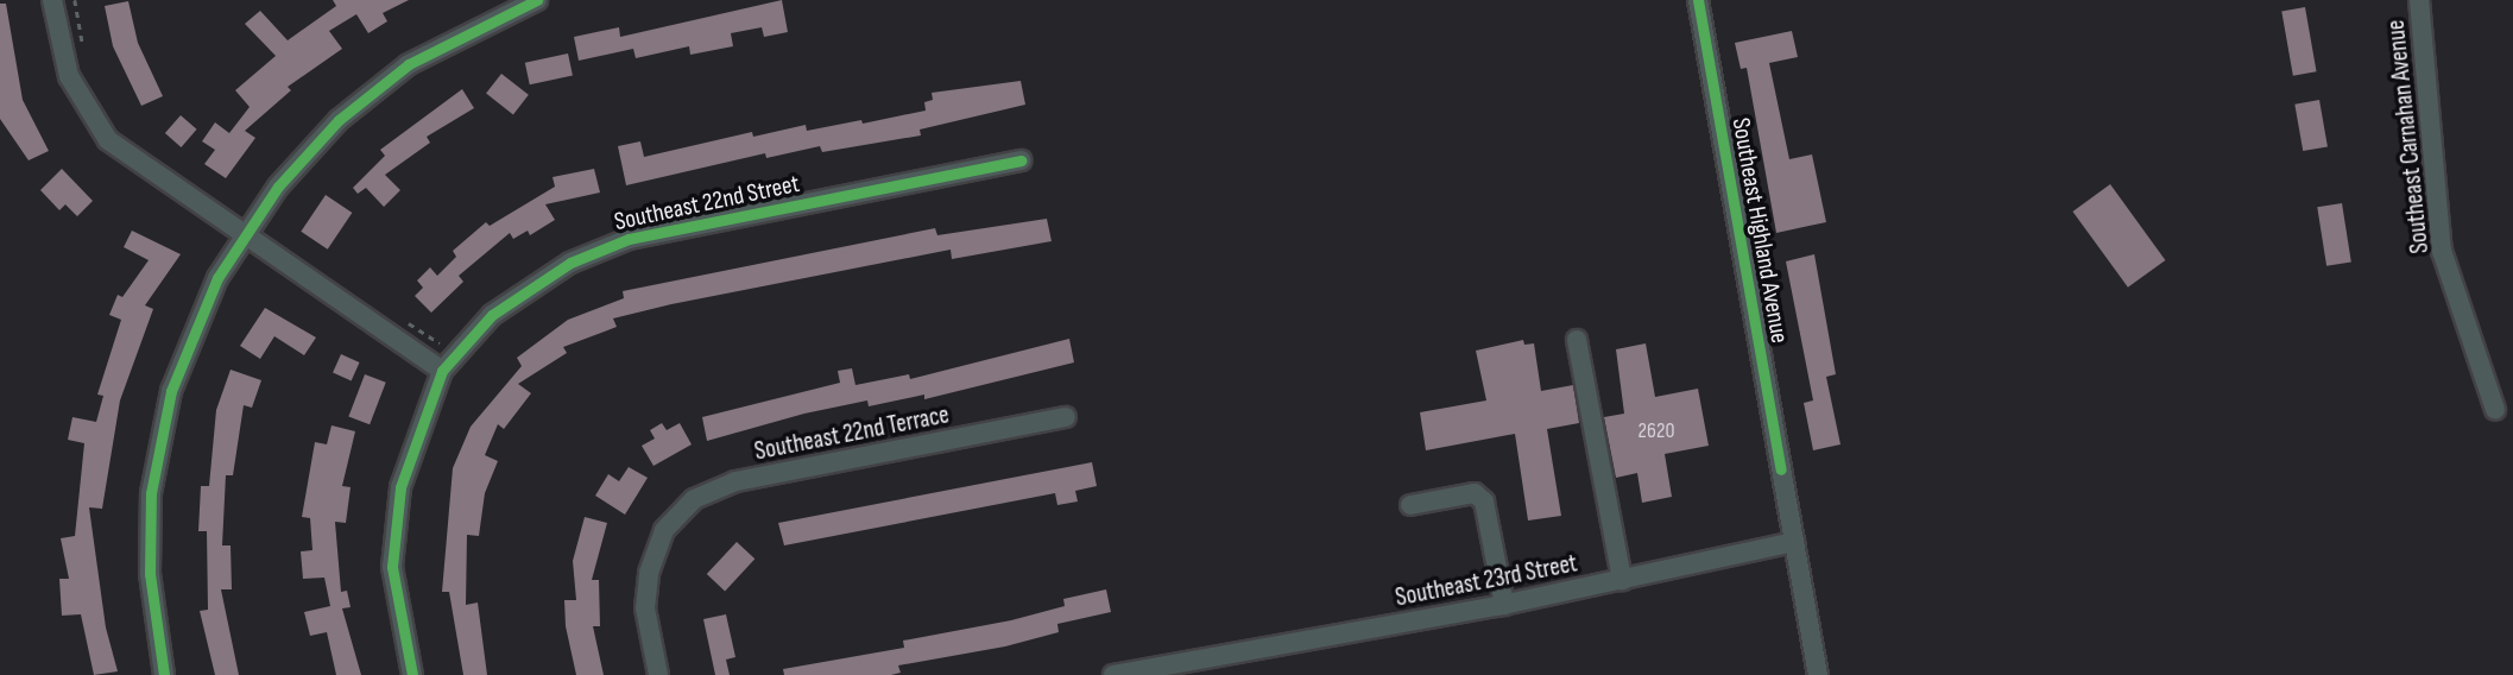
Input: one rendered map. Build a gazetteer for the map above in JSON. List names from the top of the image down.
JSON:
{
  "streets": {
    "street": [
      "Southeast Carnahan Avenue",
      "Southeast 22nd Street",
      "Southeast Highland Avenue",
      "Southeast 22nd Terrace",
      "Southeast 23rd Street"
    ]
  },
  "crossings": [
    ["Southeast Highland Avenue", "Southeast 23rd Street"]
  ],
  "house_numbers": ["2620"]
}
